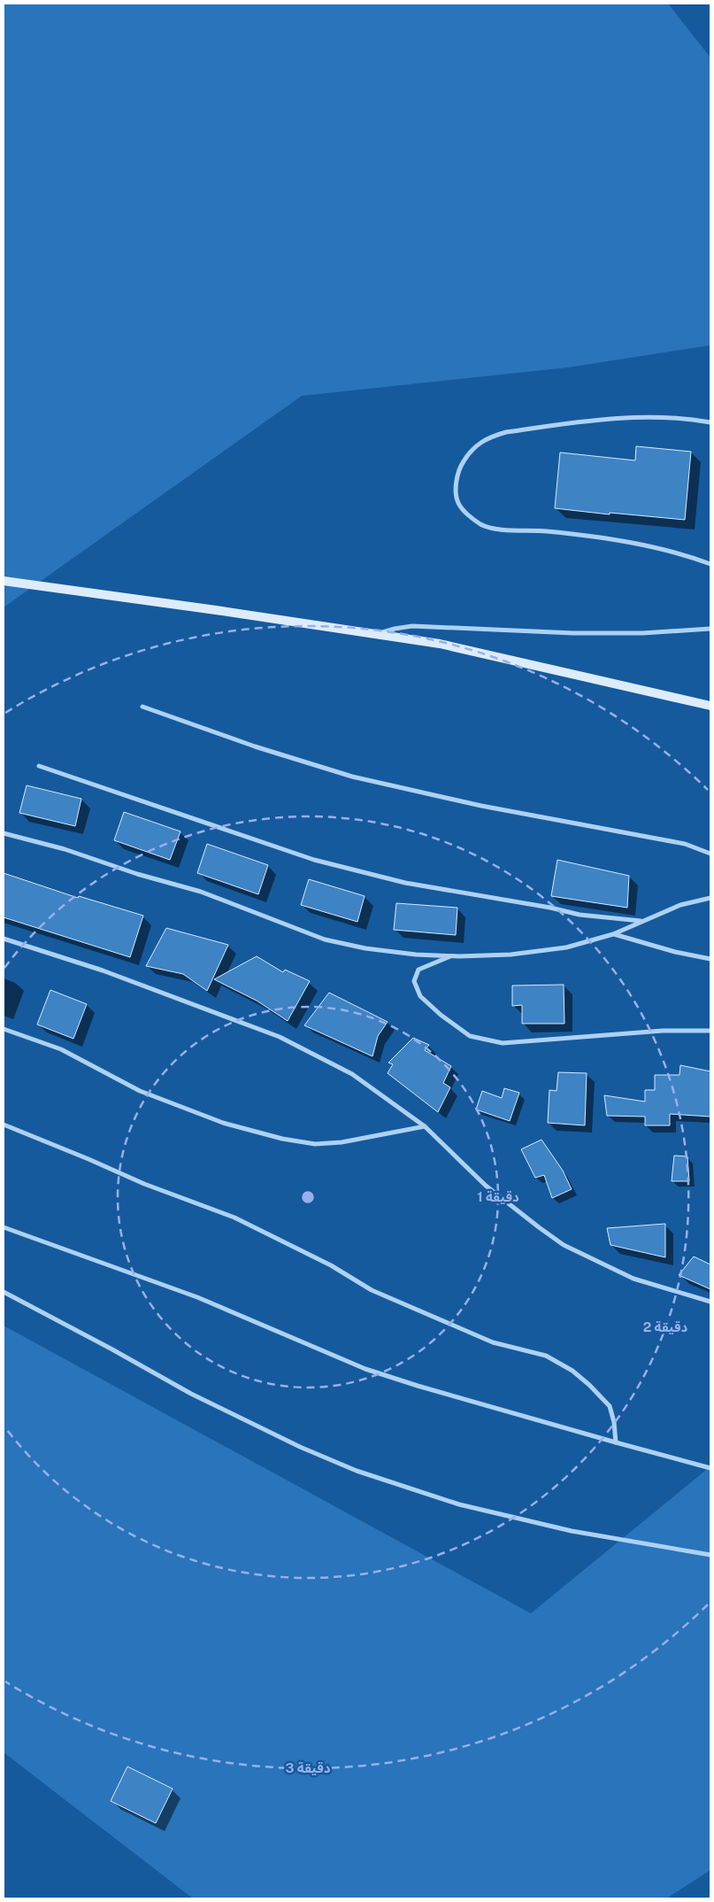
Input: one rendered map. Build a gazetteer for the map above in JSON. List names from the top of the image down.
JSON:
{
  "rings": ["1 دقيقة", "2 دقيقة", "3 دقيقة"]
}
